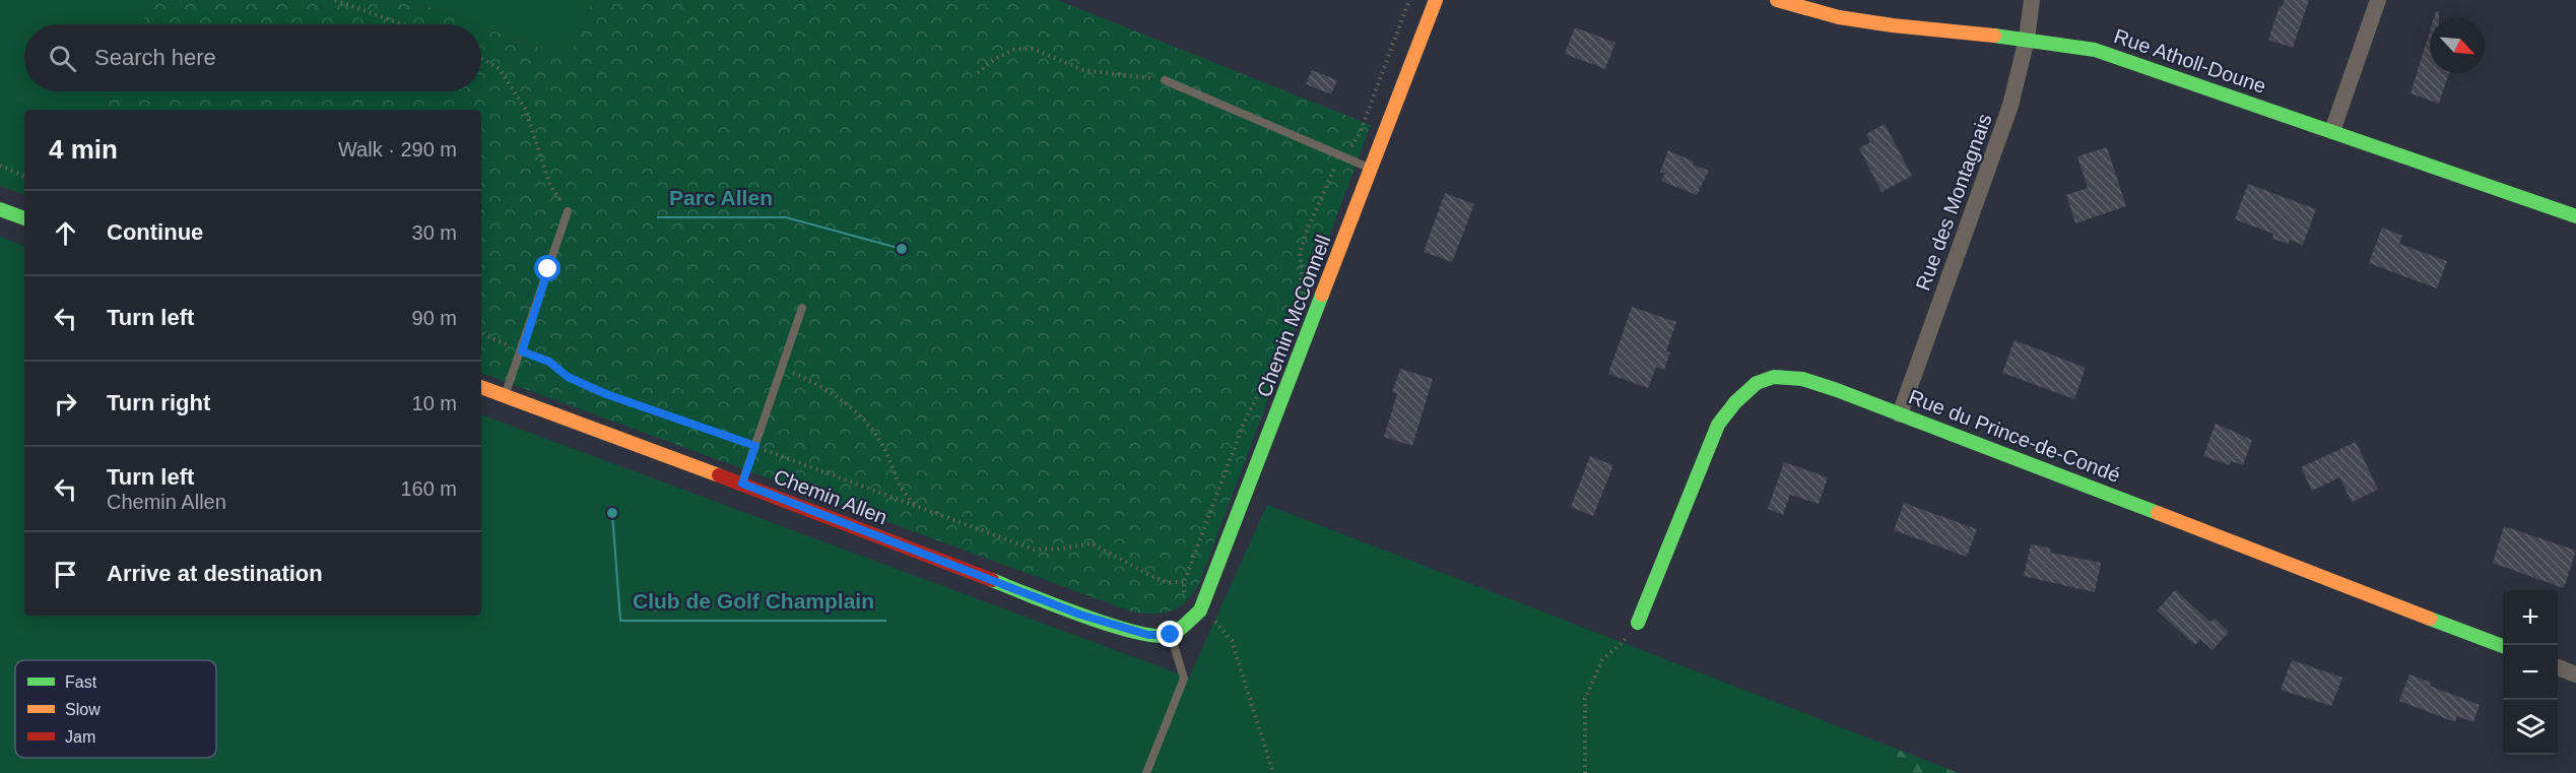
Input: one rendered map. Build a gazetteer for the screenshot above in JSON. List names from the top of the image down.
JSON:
{
  "streets": {
    "street": [
      "Rue Atholl-Doune",
      "Rue des Montagnais",
      "Chemin McConnell",
      "Rue du Prince-de-Condé",
      "Chemin Allen"
    ]
  },
  "crossings": [
    ["Rue Atholl-Doune", "Rue des Montagnais"],
    ["Rue des Montagnais", "Rue du Prince-de-Condé"],
    ["Chemin McConnell", "Chemin Allen"]
  ],
  "places": ["Parc Allen", "Club de Golf Champlain"],
  "legend": ["Fast", "Slow", "Jam"],
  "north": "bottom right",
  "page": {
    "search": "Search here",
    "heading": ["4 min", "Walk · 290 m"],
    "list": [
      ["Continue", "30 m"],
      ["Turn left", "90 m"],
      ["Turn right", "10 m"],
      ["Turn left", "Chemin Allen", "160 m"],
      "Arrive at destination"
    ],
    "map_buttons": ["+", "−"]
  }
}
